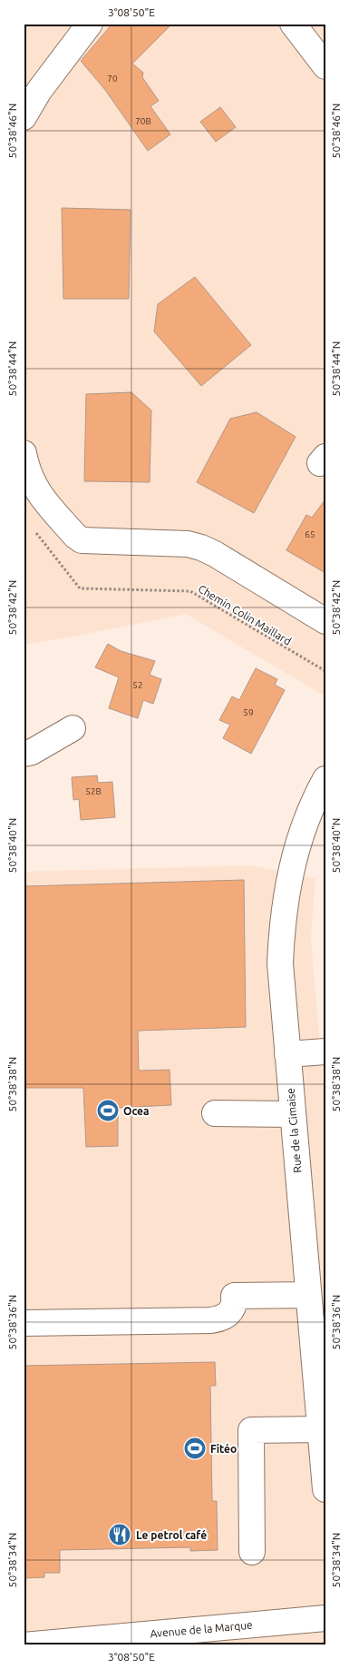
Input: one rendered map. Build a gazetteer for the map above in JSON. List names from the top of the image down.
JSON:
{
  "streets": {
    "street": ["Rue de la Cimaise", "Avenue de la Marque"],
    "path": ["Chemin Colin Maillard"]
  },
  "places": {
    "sports": ["Ocea", "Fitéo"],
    "restaurant": ["Le petrol café"]
  },
  "house_numbers": [
    "70",
    "70B",
    "65",
    "52",
    "59",
    "52B"
  ],
  "coordinates": [
    "3°08'50\"E",
    "50°38'46\"N",
    "50°38'44\"N",
    "50°38'42\"N",
    "50°38'40\"N",
    "50°38'38\"N",
    "50°38'36\"N",
    "50°38'34\"N"
  ]
}
